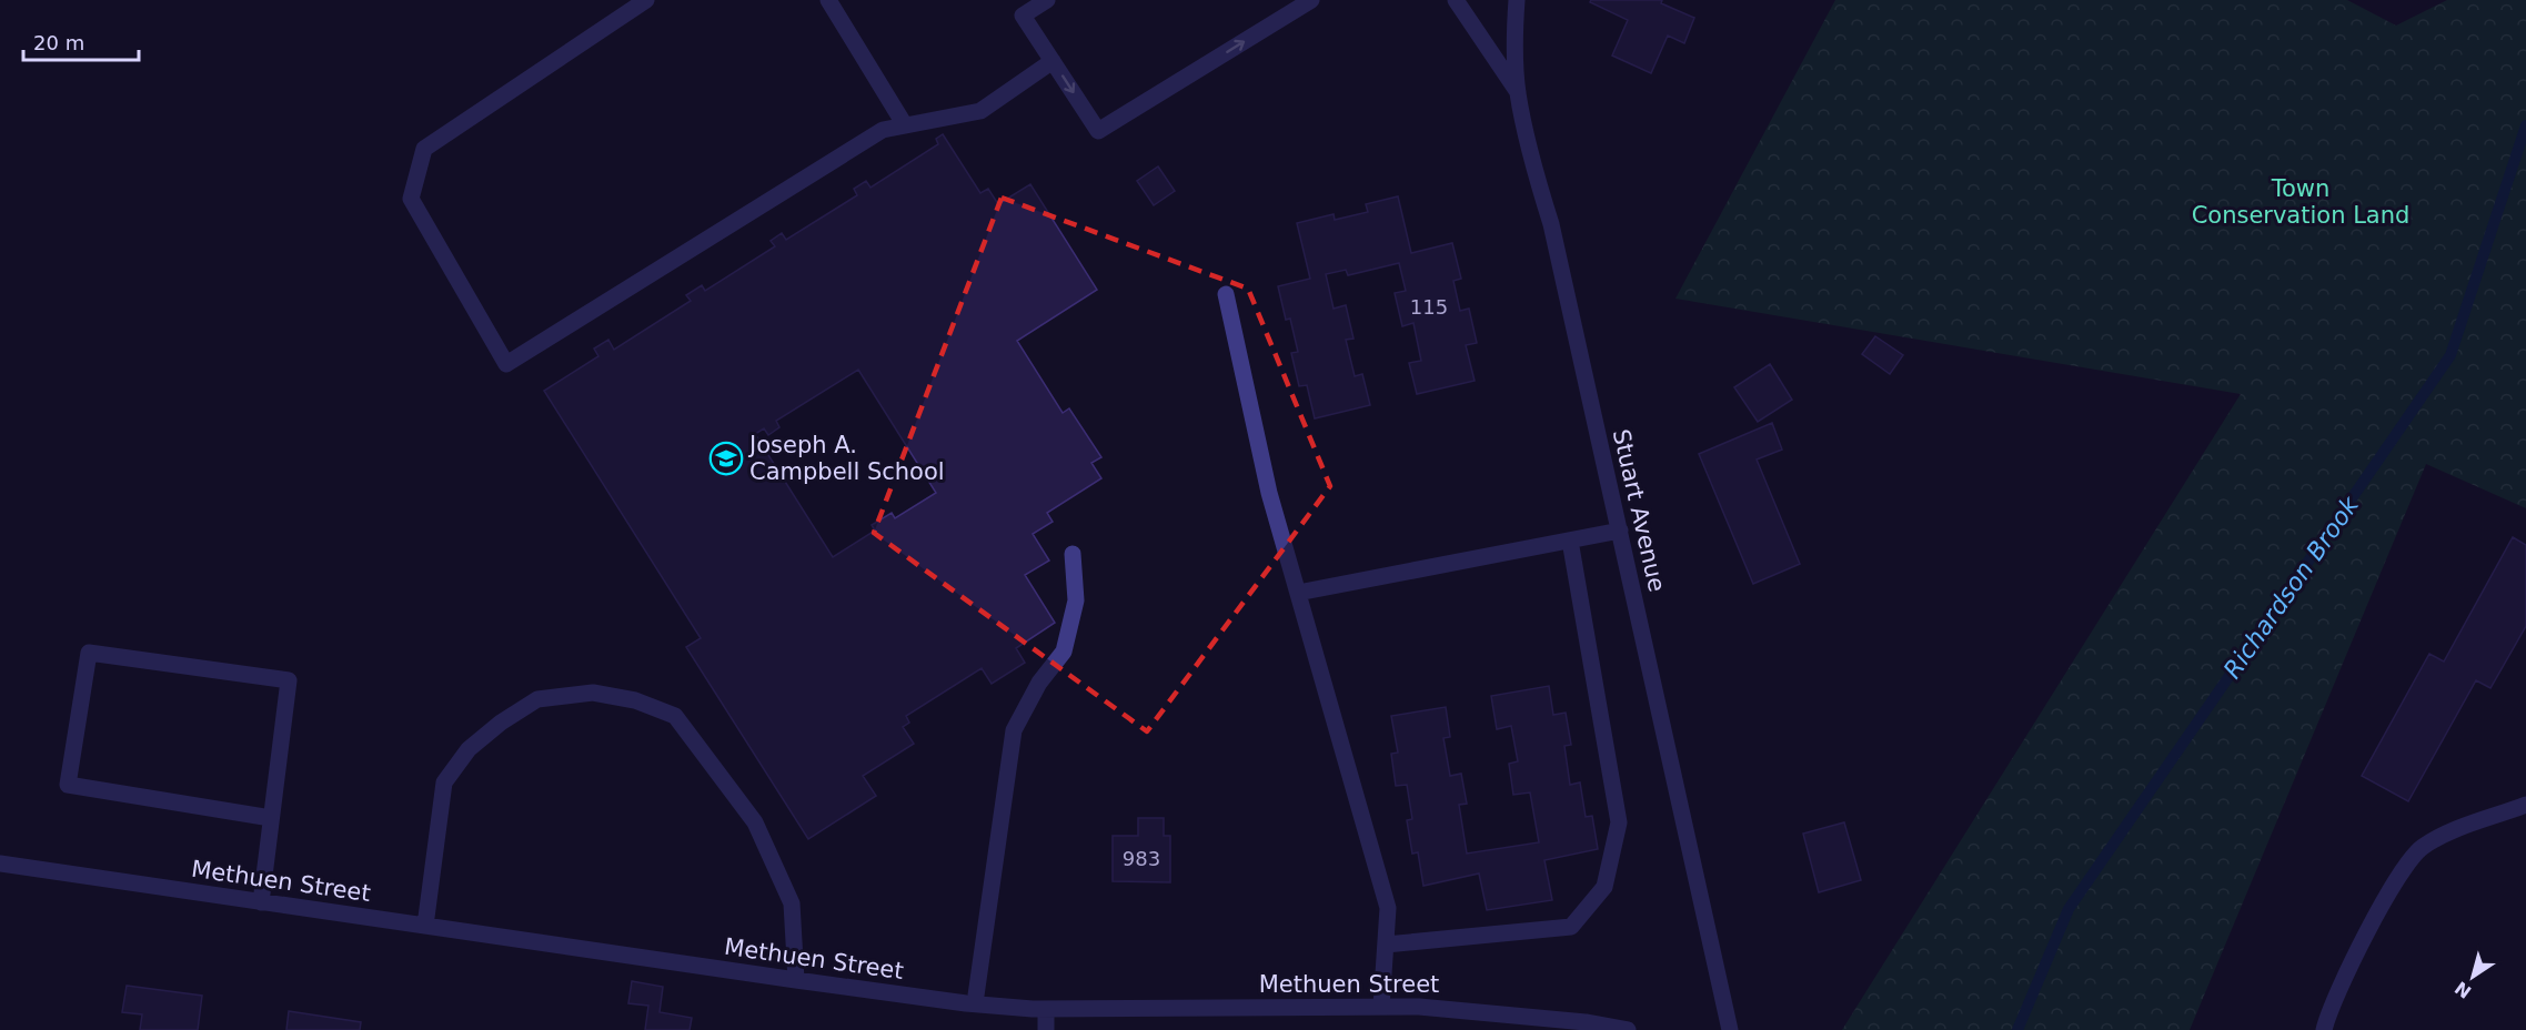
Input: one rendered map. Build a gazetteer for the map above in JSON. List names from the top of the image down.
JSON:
{
  "streets": {
    "street": ["Stuart Avenue", "Methuen Street"]
  },
  "water": ["Richardson Brook"],
  "parks": ["Town Conservation Land"],
  "places": {
    "school or university": ["Joseph A. Campbell School"]
  },
  "house_numbers": ["115", "983"],
  "scale_bar": "20 m",
  "north": "bottom left"
}
